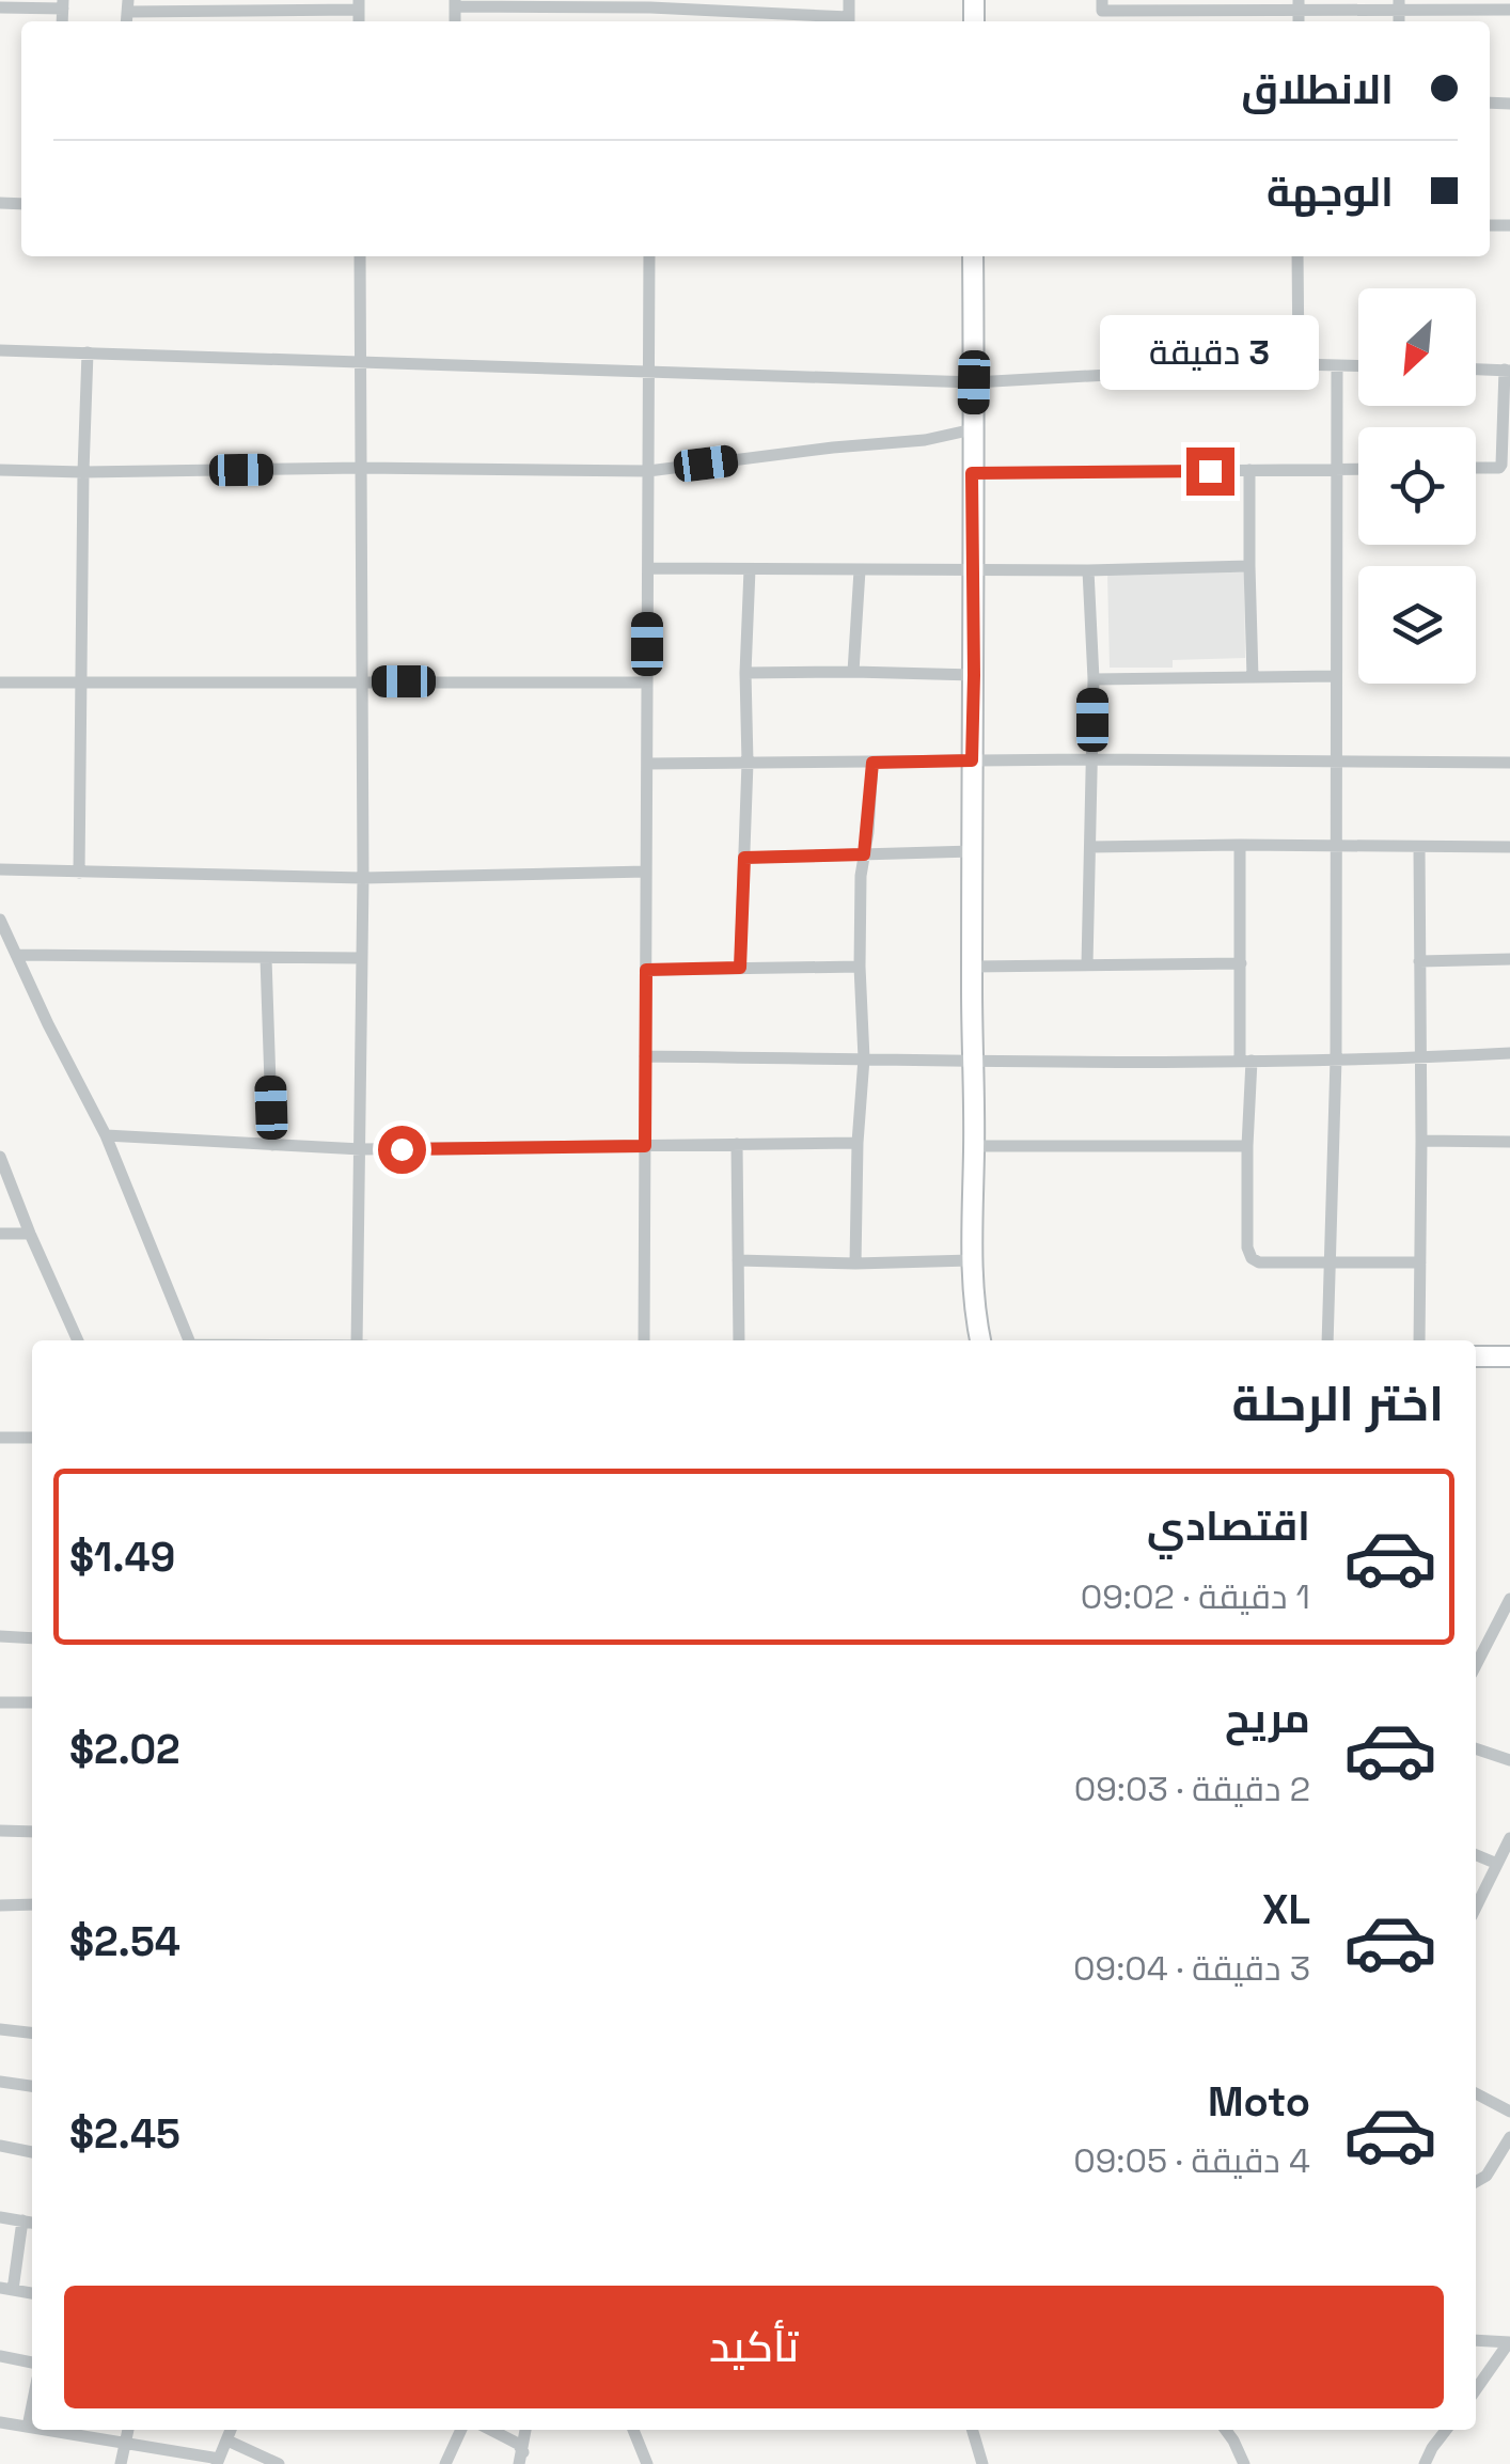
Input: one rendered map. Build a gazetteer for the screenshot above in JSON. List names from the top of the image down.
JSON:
{
  "north": "bottom left",
  "page": {
    "banner": ["الانطلاق", "الوجهة"],
    "bubble": "3 دقيقة",
    "heading": "اختر الرحلة",
    "list": [
      {
        "name": "اقتصادي",
        "note": "1 دقيقة · 09:02",
        "value": "$1.49"
      },
      {
        "name": "مريح",
        "note": "2 دقيقة · 09:03",
        "value": "$2.02"
      },
      {
        "name": "XL",
        "note": "3 دقيقة · 09:04",
        "value": "$2.54"
      },
      {
        "name": "Moto",
        "note": "4 دقيقة · 09:05",
        "value": "$2.45"
      }
    ],
    "buttons": "تأكيد"
  }
}
